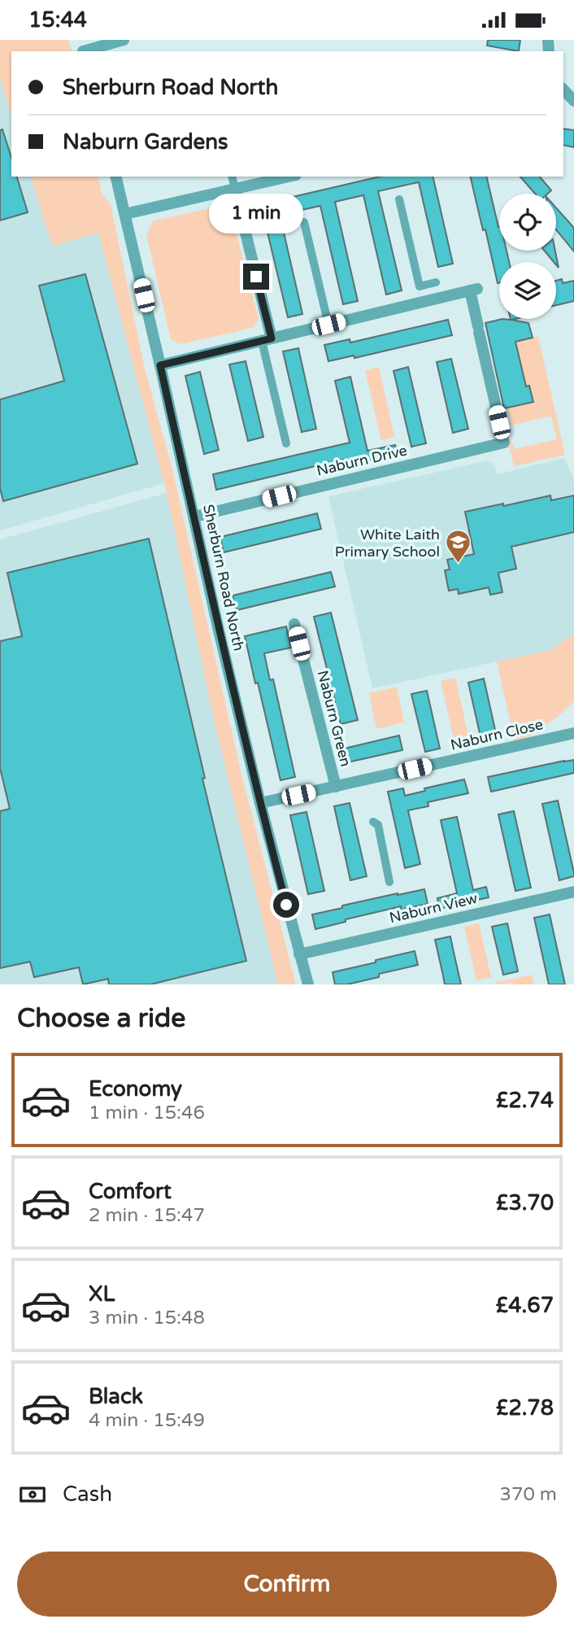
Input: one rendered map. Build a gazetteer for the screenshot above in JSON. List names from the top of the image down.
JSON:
{
  "streets": {
    "street": [
      "Naburn Drive",
      "Sherburn Road North",
      "Naburn Green",
      "Naburn Close",
      "Naburn View"
    ]
  },
  "crossings": [
    ["Naburn Drive", "Sherburn Road North"],
    ["Sherburn Road North", "Naburn Close"],
    ["Sherburn Road North", "Naburn View"],
    ["Naburn Green", "Naburn Close"]
  ],
  "places": {
    "school or university": ["White Laith Primary School"]
  },
  "page": {
    "status": "15:44",
    "banner": ["Sherburn Road North", "Naburn Gardens"],
    "bubble": "1 min",
    "heading": "Choose a ride",
    "list": [
      {
        "name": "Economy",
        "note": "1 min · 15:46",
        "value": "£2.74"
      },
      {
        "name": "Comfort",
        "note": "2 min · 15:47",
        "value": "£3.70"
      },
      {
        "name": "XL",
        "note": "3 min · 15:48",
        "value": "£4.67"
      },
      {
        "name": "Black",
        "note": "4 min · 15:49",
        "value": "£2.78"
      }
    ],
    "pay": ["Cash", "370 m"],
    "buttons": "Confirm"
  }
}
